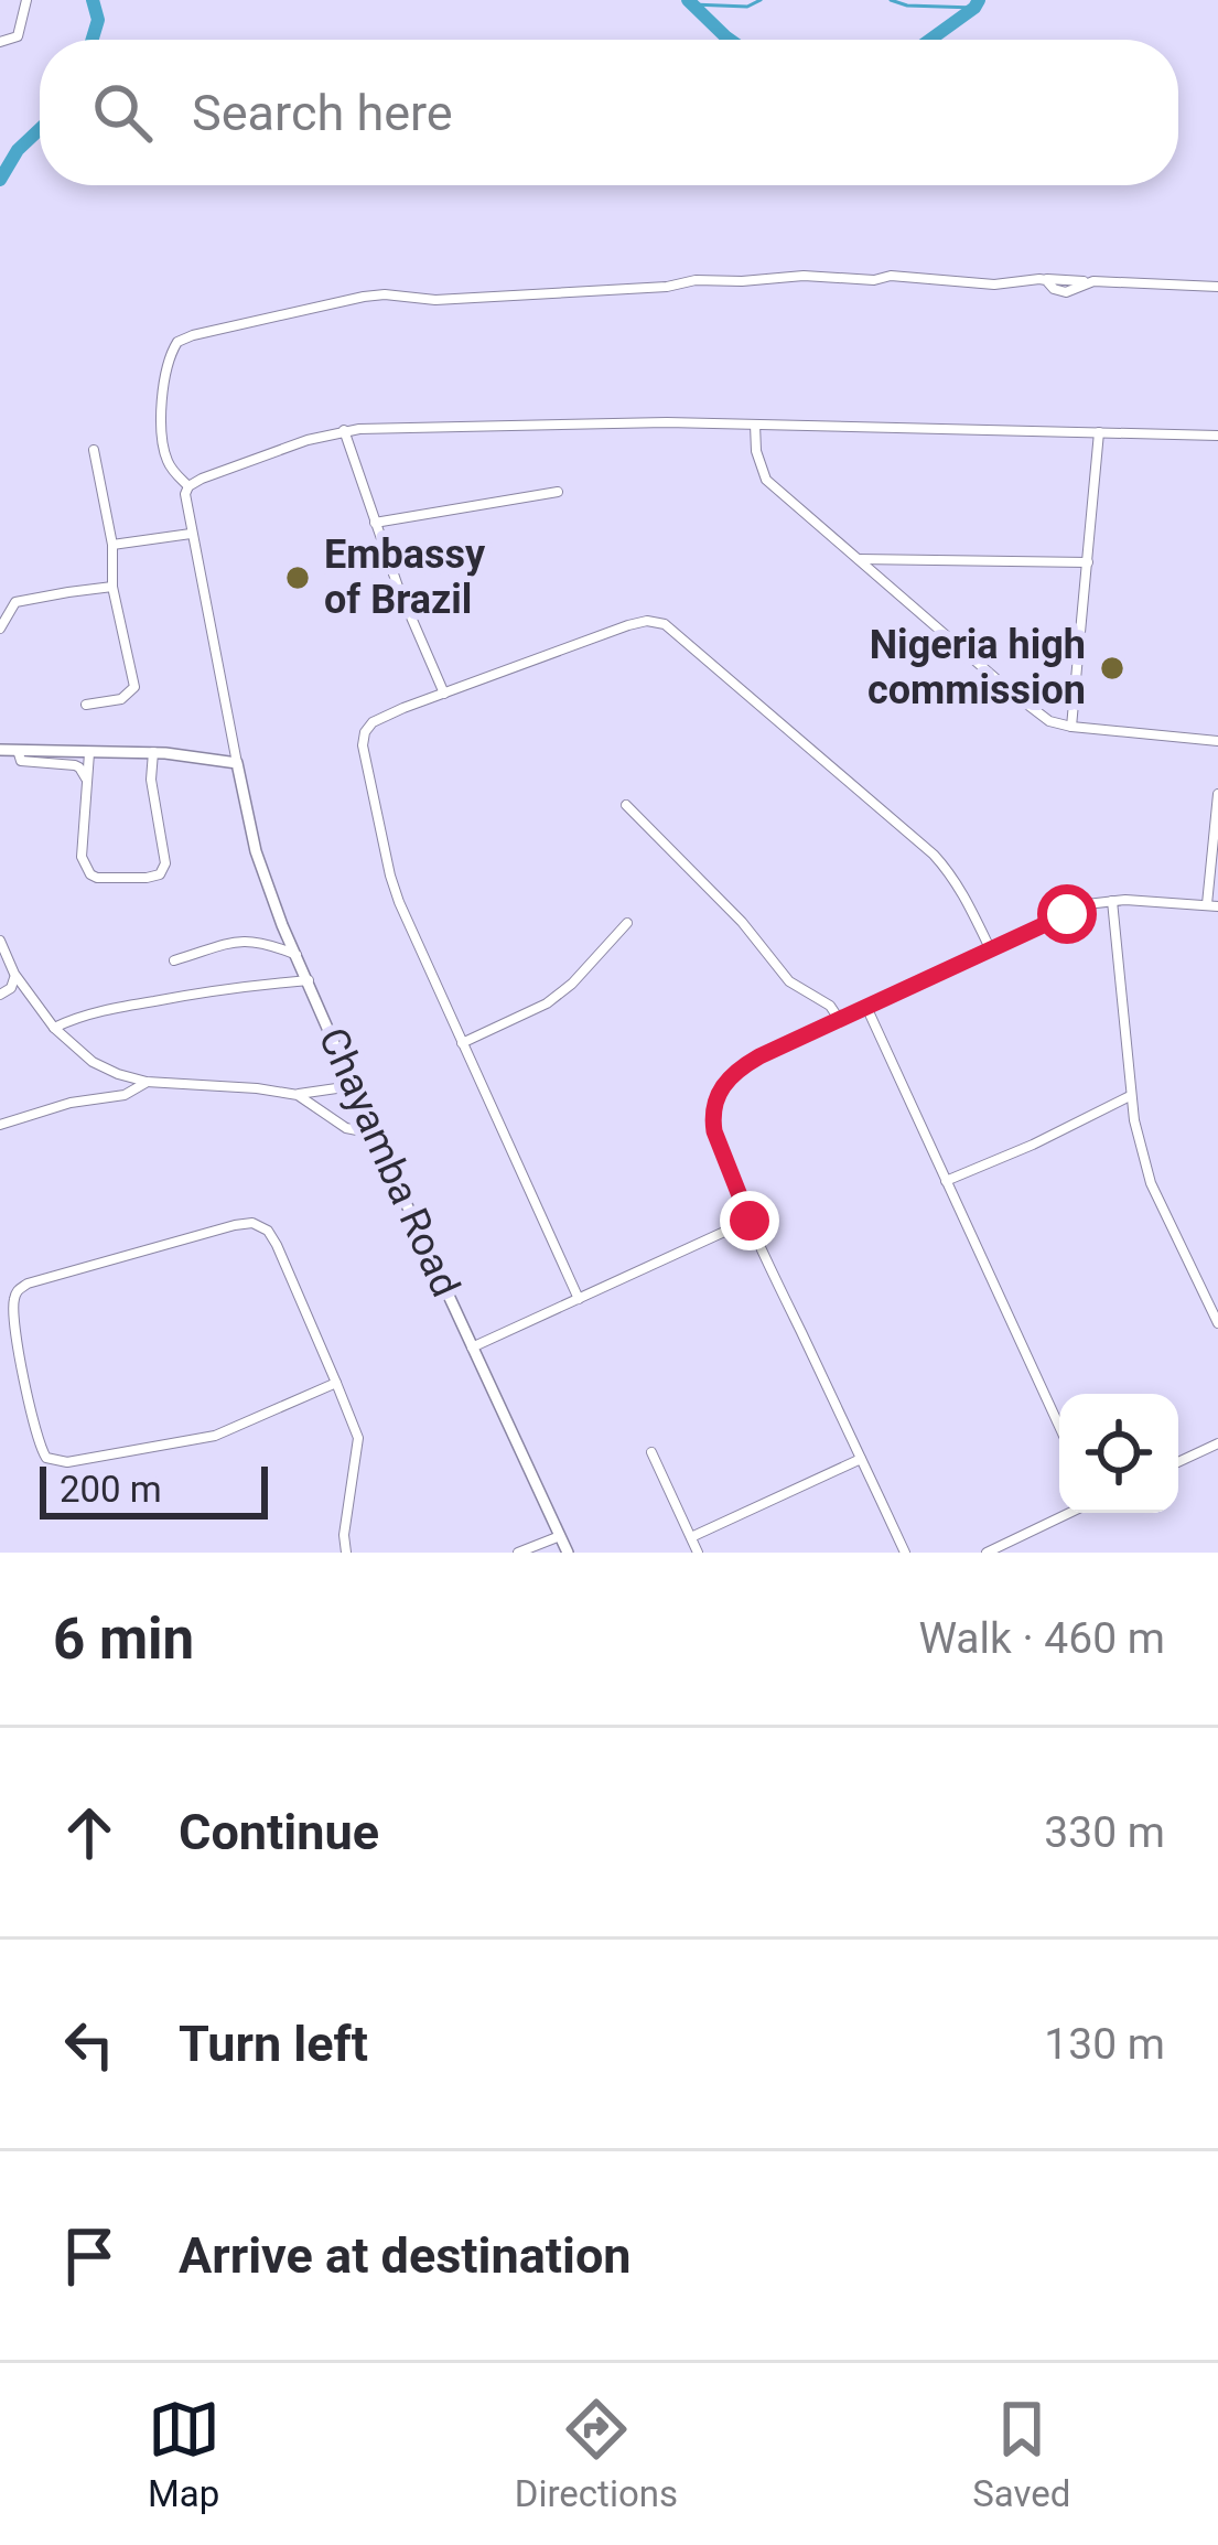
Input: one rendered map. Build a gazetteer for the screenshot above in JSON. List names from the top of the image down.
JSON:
{
  "streets": {
    "street": ["Chayamba Road"]
  },
  "places": ["Embassy of Brazil", "Nigeria high commission"],
  "scale_bar": "200 m",
  "page": {
    "search": "Search here",
    "scale": "200 m",
    "heading": ["6 min", "Walk · 460 m"],
    "list": [
      ["Continue", "330 m"],
      ["Turn left", "130 m"],
      "Arrive at destination"
    ],
    "nav": ["Map", "Directions", "Saved"]
  }
}
